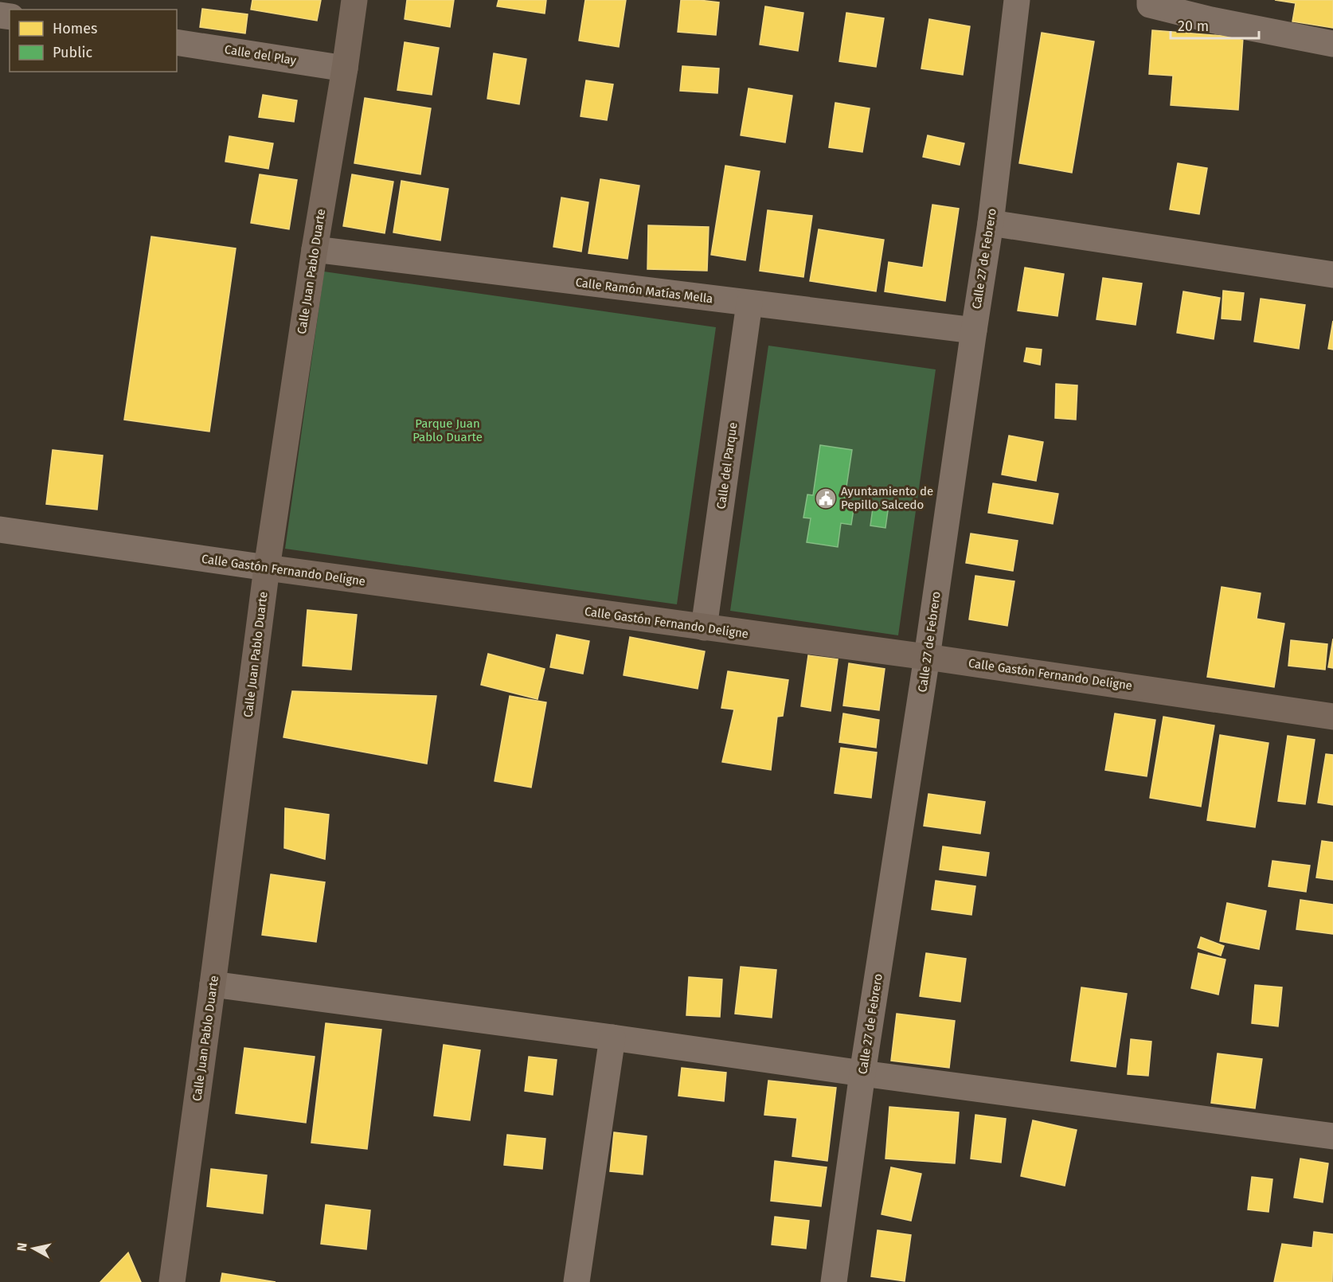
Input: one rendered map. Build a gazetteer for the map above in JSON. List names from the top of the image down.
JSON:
{
  "streets": {
    "street": [
      "Calle del Play",
      "Calle 27 de Febrero",
      "Calle Juan Pablo Duarte",
      "Calle Ramón Matías Mella",
      "Calle del Parque",
      "Calle Gastón Fernando Deligne"
    ]
  },
  "crossings": [
    ["Calle del Play", "Calle Juan Pablo Duarte"],
    ["Calle 27 de Febrero", "Calle Ramón Matías Mella"],
    ["Calle 27 de Febrero", "Calle Gastón Fernando Deligne"],
    ["Calle Juan Pablo Duarte", "Calle Ramón Matías Mella"],
    ["Calle Juan Pablo Duarte", "Calle Gastón Fernando Deligne"],
    ["Calle Ramón Matías Mella", "Calle del Parque"],
    ["Calle del Parque", "Calle Gastón Fernando Deligne"]
  ],
  "parks": ["Parque Juan Pablo Duarte"],
  "places": {
    "public building": ["Ayuntamiento de Pepillo Salcedo"]
  },
  "legend": ["Homes", "Public"],
  "scale_bar": "20 m",
  "north": "left"
}
